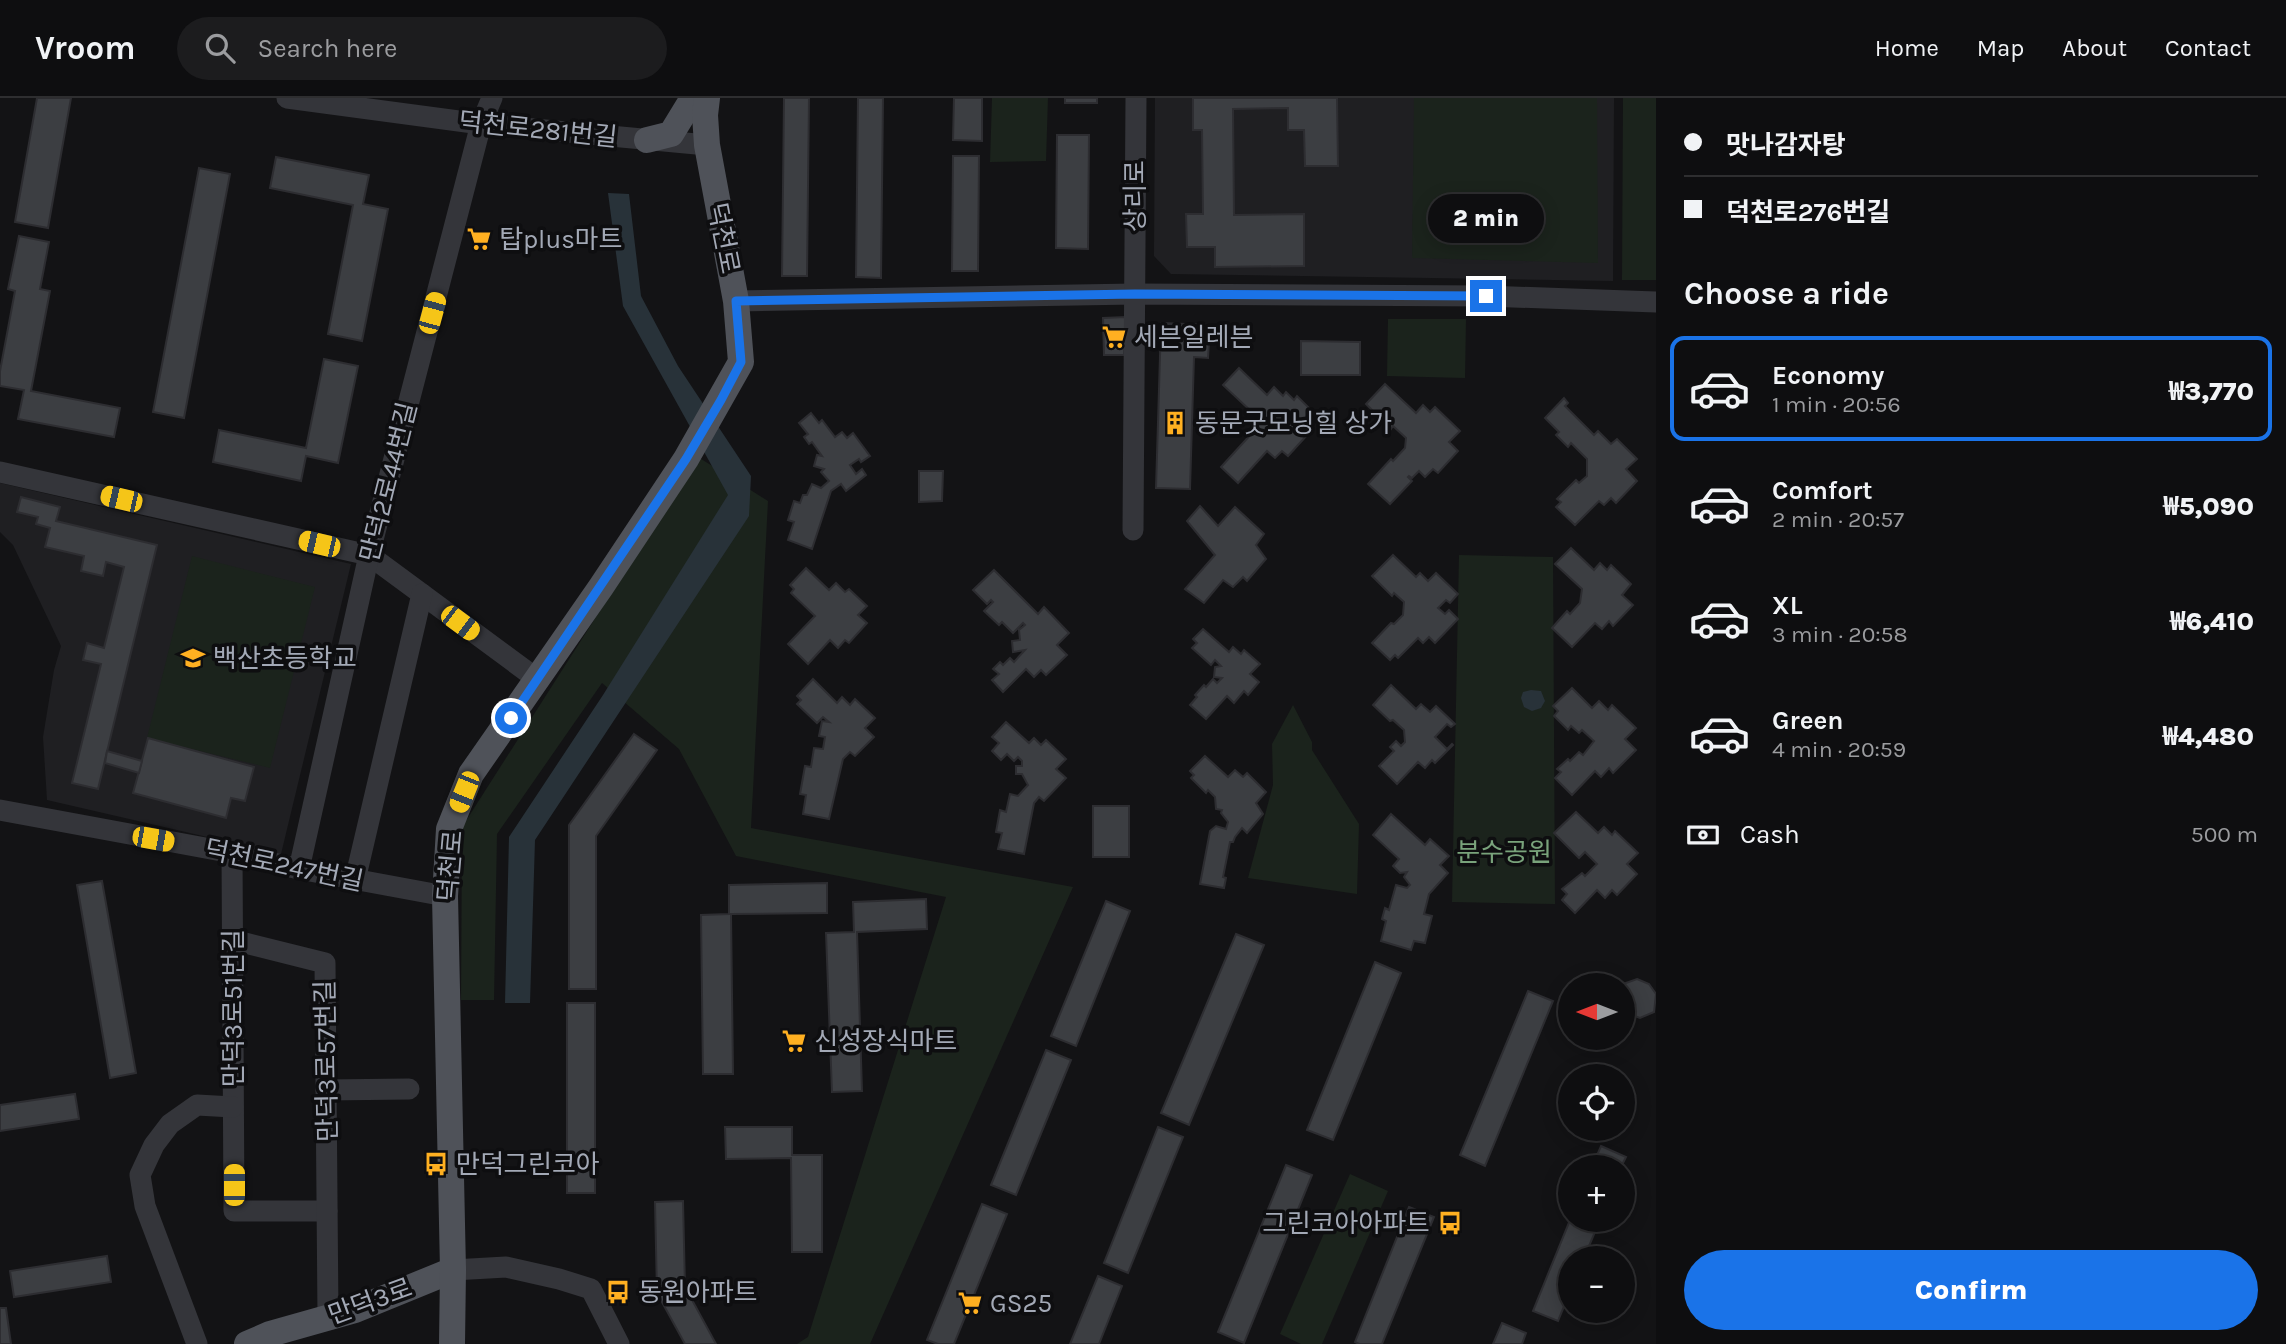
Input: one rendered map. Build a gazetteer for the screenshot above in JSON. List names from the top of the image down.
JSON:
{
  "streets": {
    "main road": ["덕천로", "만덕3로"],
    "street": [
      "덕천로281번길",
      "상리로",
      "만덕2로44번길",
      "덕천로247번길",
      "만덕3로51번길",
      "만덕3로57번길"
    ]
  },
  "crossings": [
    ["덕천로281번길", "덕천로"],
    ["덕천로281번길", "만덕2로44번길"],
    ["덕천로", "덕천로247번길"],
    ["덕천로", "만덕3로"],
    ["만덕2로44번길", "덕천로247번길"],
    ["덕천로247번길", "만덕3로51번길"],
    ["만덕3로51번길", "만덕3로57번길"],
    ["만덕3로57번길", "만덕3로"]
  ],
  "parks": ["분수공원"],
  "places": {
    "supermarket": [
      "탑plus마트",
      "세븐일레븐",
      "신성장식마트",
      "GS25"
    ],
    "building": ["동문굿모닝힐 상가"],
    "school or university": ["백산초등학교"],
    "bus stop": ["만덕그린코아", "그린코아아파트", "동원아파트"]
  },
  "north": "left",
  "page": {
    "header": "Vroom",
    "search": "Search here",
    "nav": [
      "Home",
      "Map",
      "About",
      "Contact"
    ],
    "banner": ["맛나감자탕", "덕천로276번길"],
    "bubble": "2 min",
    "heading": "Choose a ride",
    "list": [
      {
        "name": "Economy",
        "note": "1 min · 20:56",
        "value": "₩3,770"
      },
      {
        "name": "Comfort",
        "note": "2 min · 20:57",
        "value": "₩5,090"
      },
      {
        "name": "XL",
        "note": "3 min · 20:58",
        "value": "₩6,410"
      },
      {
        "name": "Green",
        "note": "4 min · 20:59",
        "value": "₩4,480"
      }
    ],
    "pay": ["Cash", "500 m"],
    "map_buttons": ["+", "−"],
    "buttons": "Confirm"
  }
}
